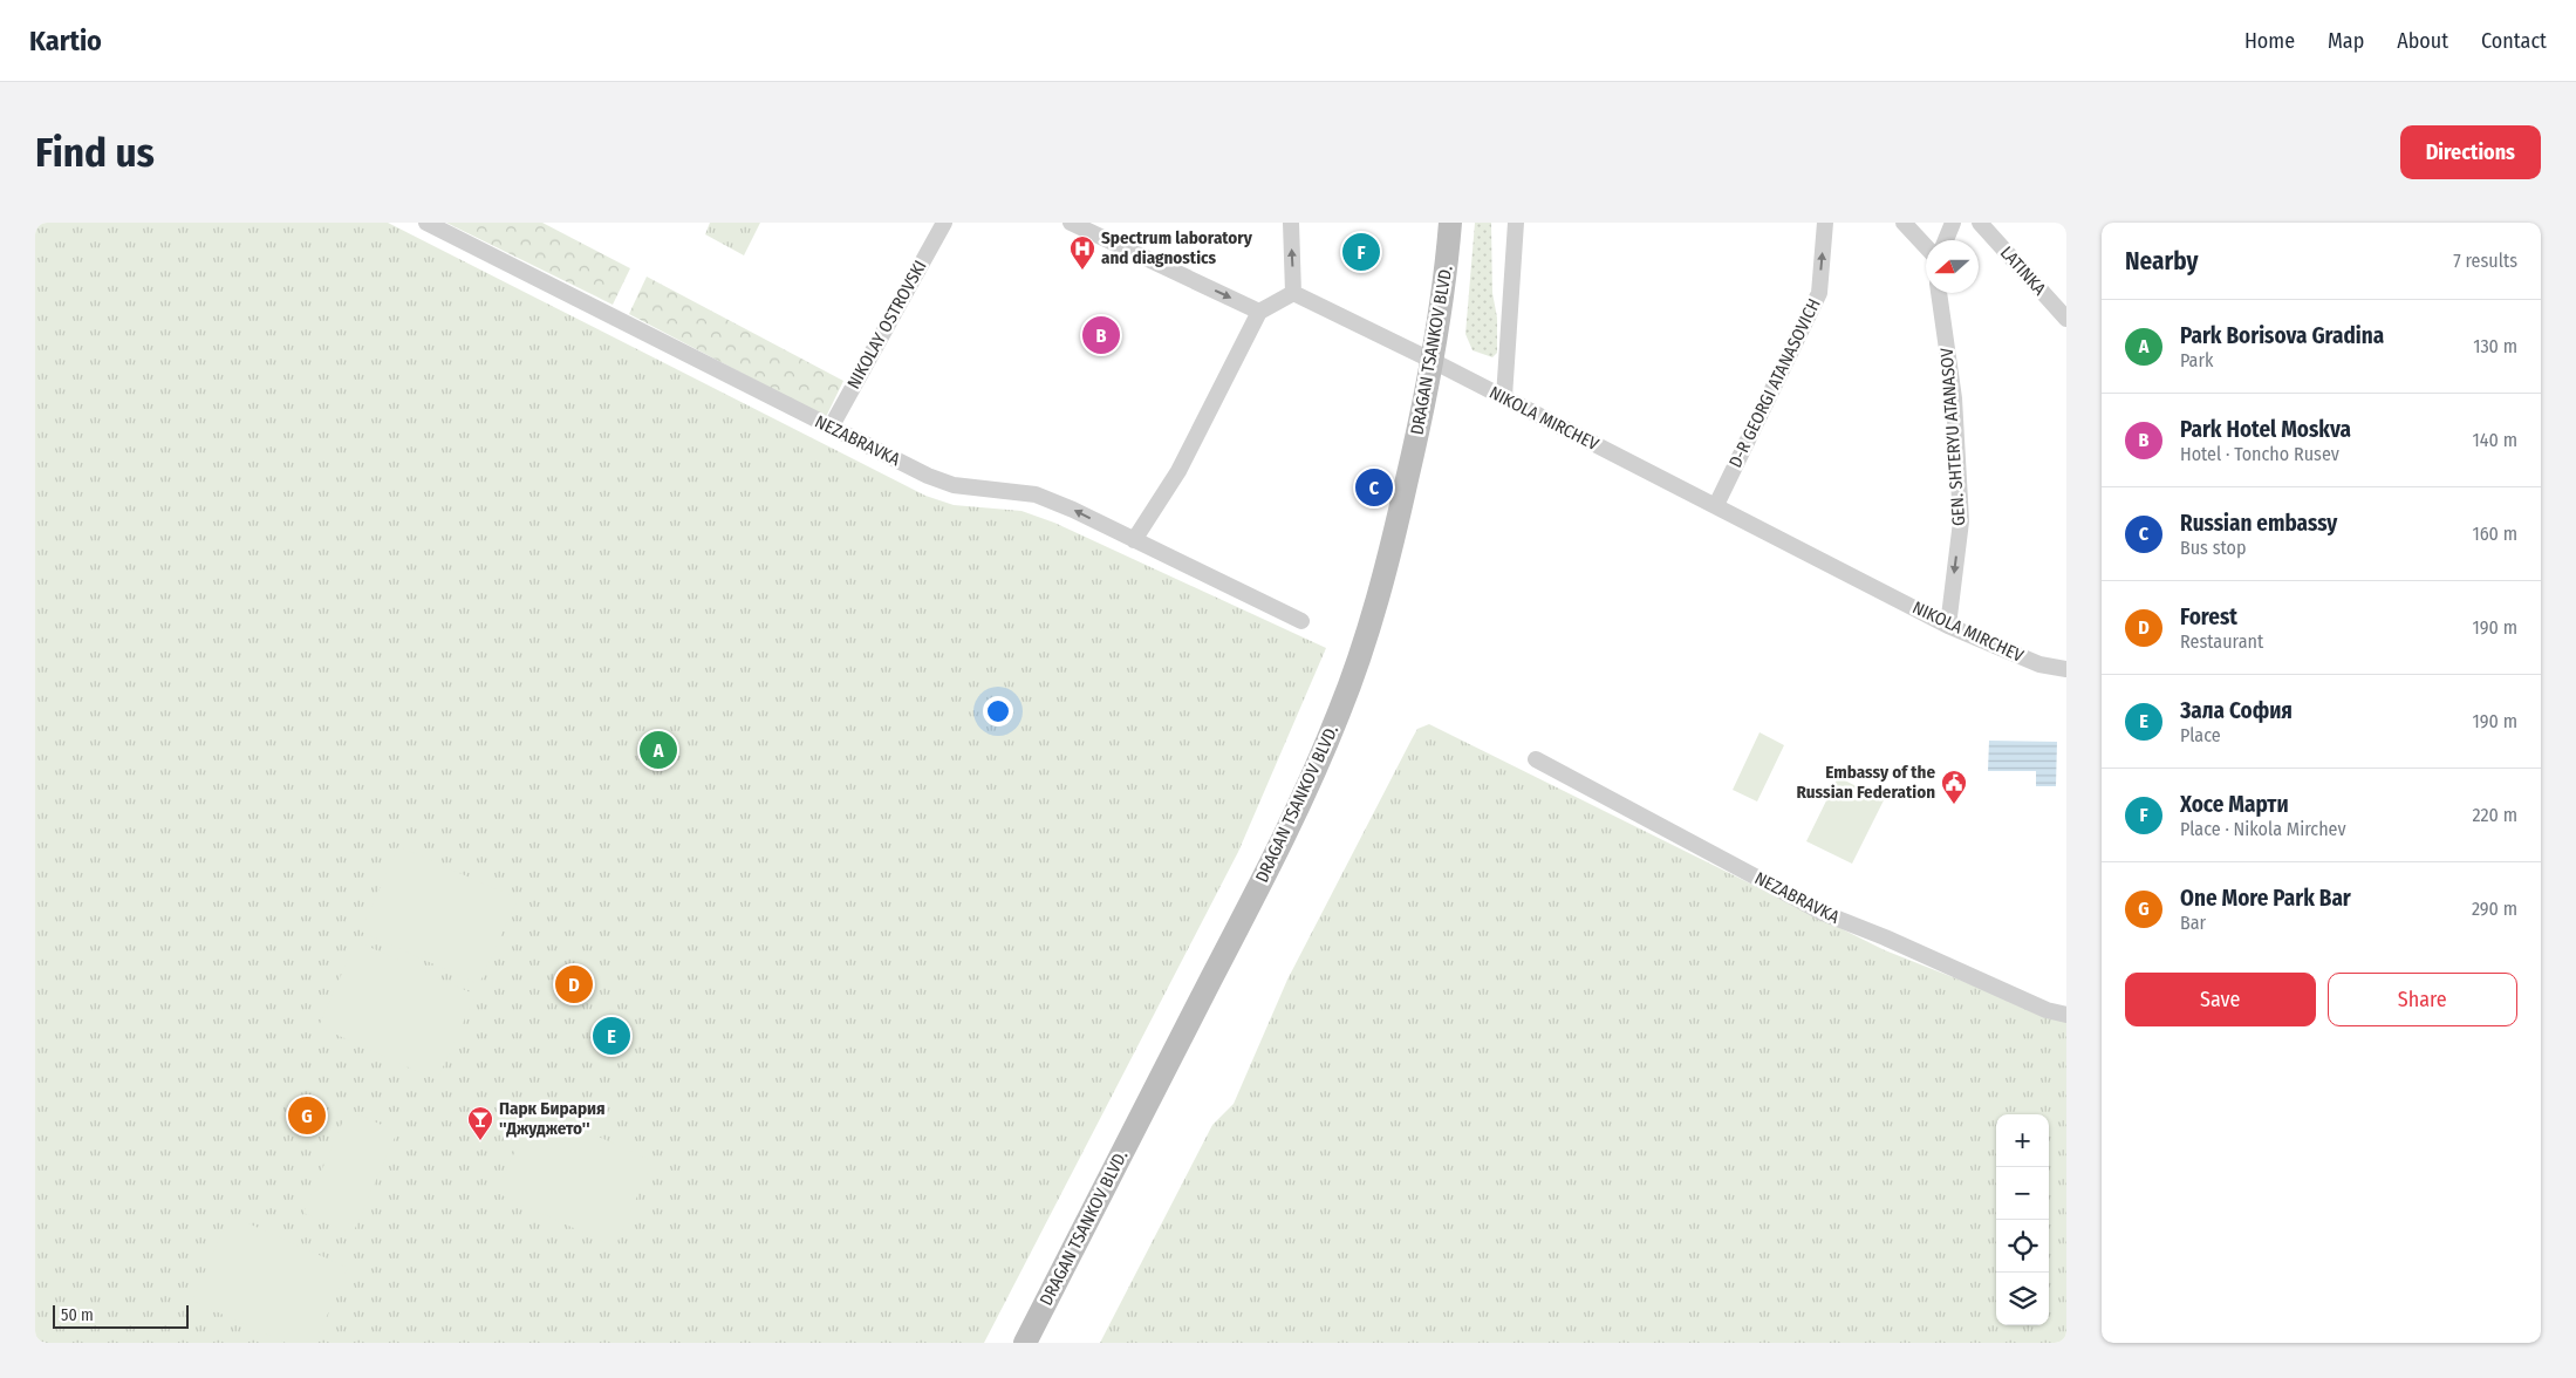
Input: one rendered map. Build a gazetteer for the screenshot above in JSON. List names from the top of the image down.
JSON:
{
  "streets": {
    "main road": ["DRAGAN TSANKOV BLVD."],
    "street": [
      "LATINKA",
      "NIKOLAY OSTROVSKI",
      "D-R GEORGI ATANASOVICH",
      "NIKOLA MIRCHEV",
      "GEN. SHTERYU ATANASOV",
      "NEZABRAVKA"
    ]
  },
  "crossings": [
    ["NIKOLAY OSTROVSKI", "NEZABRAVKA"],
    ["DRAGAN TSANKOV BLVD.", "NIKOLA MIRCHEV"],
    ["D-R GEORGI ATANASOVICH", "NIKOLA MIRCHEV"],
    ["NIKOLA MIRCHEV", "GEN. SHTERYU ATANASOV"]
  ],
  "one_way": ["D-R GEORGI ATANASOVICH", "GEN. SHTERYU ATANASOV"],
  "places": {
    "hospital": ["Spectrum laboratory and diagnostics"],
    "public building": ["Embassy of the Russian Federation"],
    "bar": ["Парк Бирария ''Джуджето''"]
  },
  "scale_bar": "50 m",
  "north": "left",
  "page": {
    "header": "Kartio",
    "nav": [
      "Home",
      "Map",
      "About",
      "Contact"
    ],
    "buttons": [
      "Directions",
      ["Save", "Share"]
    ],
    "title": "Find us",
    "heading": ["Nearby", "7 results"],
    "pins": [
      "F",
      "B",
      "C",
      "A",
      "D",
      "E",
      "G"
    ],
    "list": [
      {
        "mark": "A",
        "name": "Park Borisova Gradina",
        "note": "Park",
        "value": "130 m"
      },
      {
        "mark": "B",
        "name": "Park Hotel Moskva",
        "note": "Hotel · Toncho Rusev",
        "value": "140 m"
      },
      {
        "mark": "C",
        "name": "Russian embassy",
        "note": "Bus stop",
        "value": "160 m"
      },
      {
        "mark": "D",
        "name": "Forest",
        "note": "Restaurant",
        "value": "190 m"
      },
      {
        "mark": "E",
        "name": "Зала София",
        "note": "Place",
        "value": "190 m"
      },
      {
        "mark": "F",
        "name": "Хосе Марти",
        "note": "Place · Nikola Mirchev",
        "value": "220 m"
      },
      {
        "mark": "G",
        "name": "One More Park Bar",
        "note": "Bar",
        "value": "290 m"
      }
    ],
    "map_buttons": ["+", "−"],
    "scale": "50 m"
  }
}
